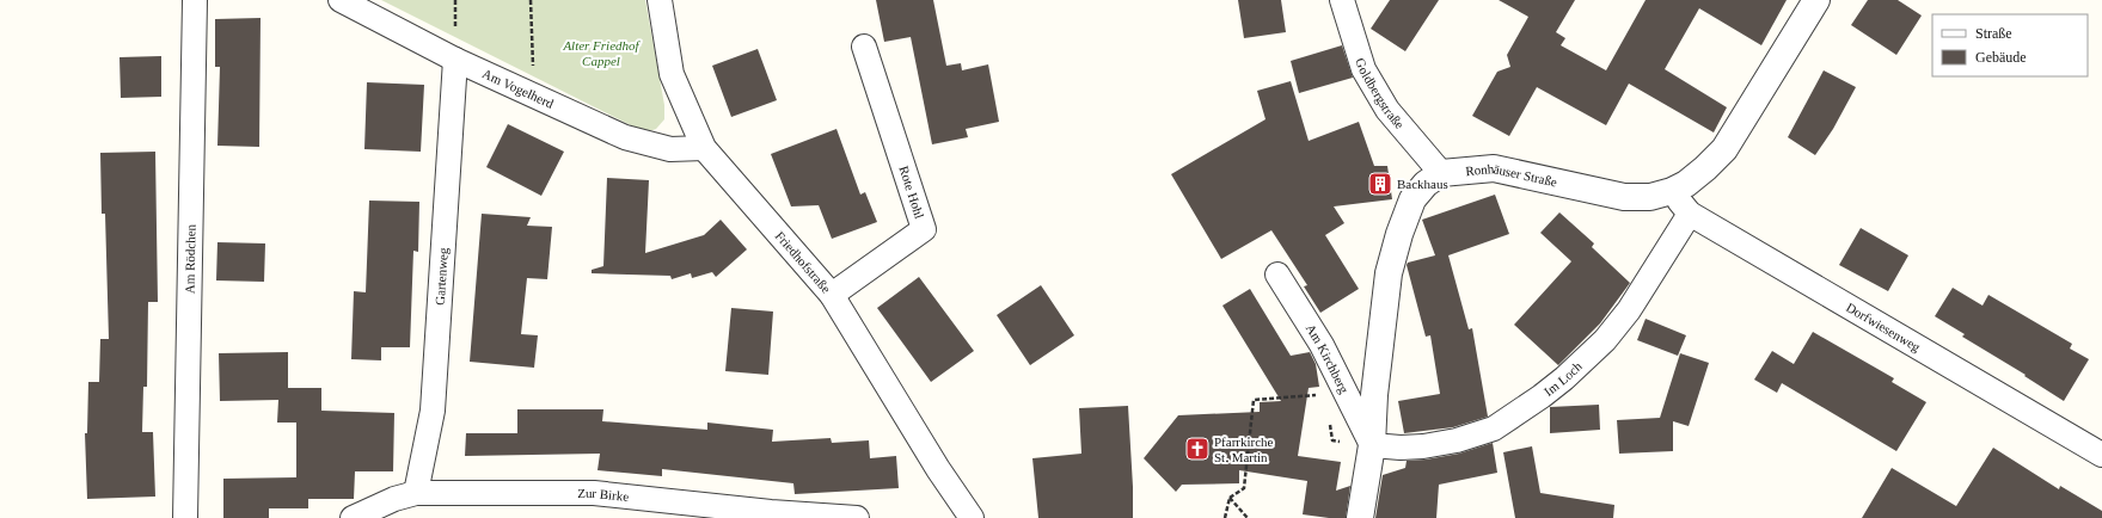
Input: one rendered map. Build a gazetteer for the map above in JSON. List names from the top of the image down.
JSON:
{
  "streets": {
    "street": [
      "Am Vogelherd",
      "Goldbergstraße",
      "Ronhäuser Straße",
      "Rote Hohl",
      "Am Rödchen",
      "Friedhofstraße",
      "Gartenweg",
      "Dorfwiesenweg",
      "Am Kirchberg",
      "Im Loch",
      "Zur Birke"
    ]
  },
  "crossings": [
    ["Am Vogelherd", "Friedhofstraße"],
    ["Am Vogelherd", "Gartenweg"],
    ["Goldbergstraße", "Ronhäuser Straße"],
    ["Ronhäuser Straße", "Dorfwiesenweg"],
    ["Ronhäuser Straße", "Am Kirchberg"],
    ["Ronhäuser Straße", "Im Loch"],
    ["Rote Hohl", "Friedhofstraße"],
    ["Gartenweg", "Zur Birke"],
    ["Dorfwiesenweg", "Im Loch"],
    ["Am Kirchberg", "Im Loch"]
  ],
  "parks": ["Alter Friedhof Cappel"],
  "places": {
    "building": ["Backhaus"],
    "church": ["Pfarrkirche St. Martin"]
  },
  "legend": ["Straße", "Gebäude"]
}
